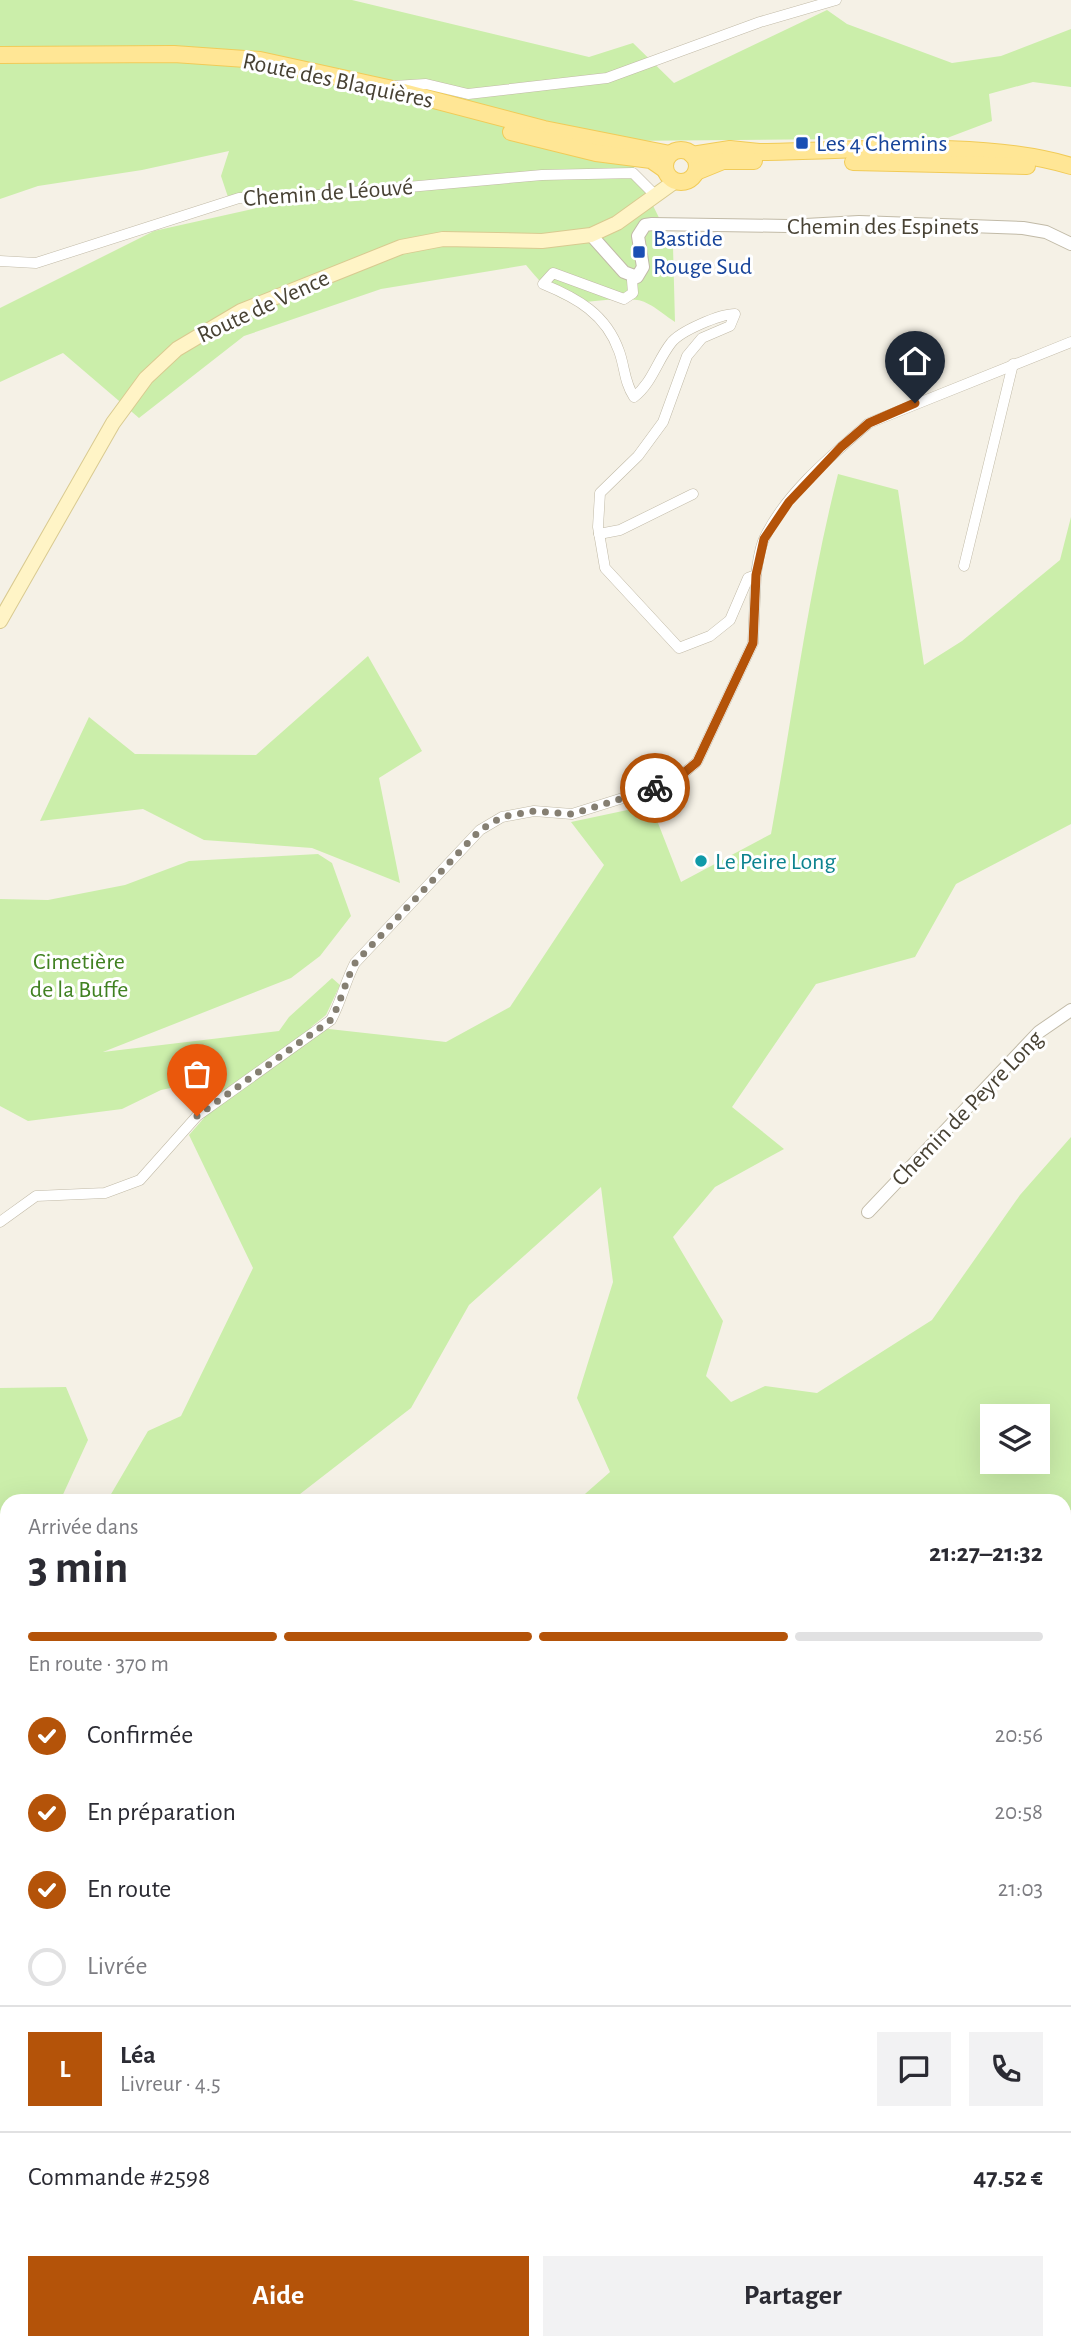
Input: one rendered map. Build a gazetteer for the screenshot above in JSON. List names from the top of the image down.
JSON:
{
  "streets": {
    "main road": ["Route des Blaquières", "Route de Vence"],
    "street": ["Chemin de Léouvé", "Chemin des Espinets", "Chemin de Peyre Long"]
  },
  "crossings": [
    ["Chemin de Léouvé", "Route de Vence"]
  ],
  "parks": ["Cimetière de la Buffe"],
  "places": {
    "transit": ["Les 4 Chemins", "Bastide Rouge Sud"],
    "other": ["Le Peire Long"]
  },
  "page": {
    "heading": ["3 min", "Arrivée dans", "21:27–21:32"],
    "panel": [
      "Léa",
      "Livreur · 4.5",
      "Commande #2598",
      "47.52 €"
    ],
    "bar": "En route · 370 m",
    "list": [
      ["Confirmée", "20:56"],
      ["En préparation", "20:58"],
      ["En route", "21:03"],
      "Livrée"
    ],
    "round": "L",
    "buttons": ["Aide", "Partager"]
  }
}
